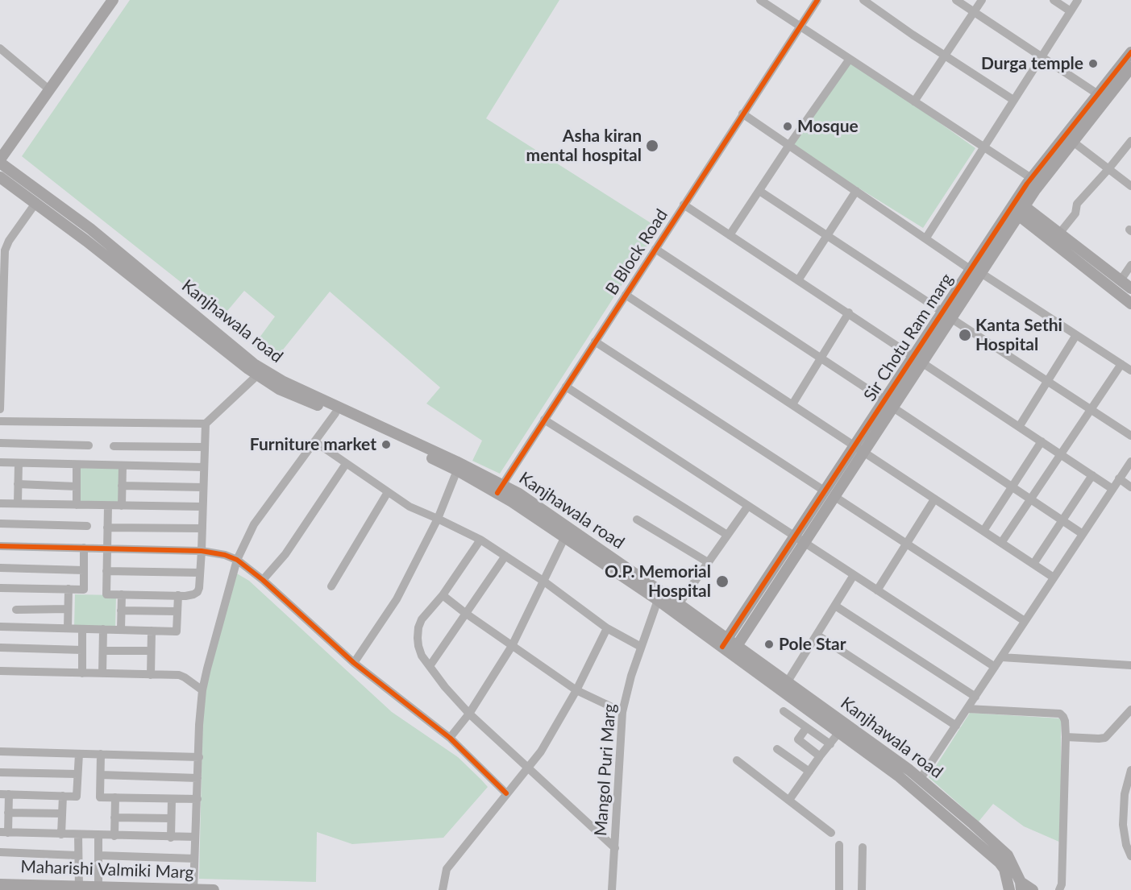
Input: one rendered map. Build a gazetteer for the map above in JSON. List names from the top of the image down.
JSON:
{
  "streets": {
    "main road": ["Kanjhawala road", "Sir Chotu Ram marg", "Maharishi Valmiki Marg"],
    "street": ["B Block Road", "Mangol Puri Marg"]
  },
  "crossings": [
    ["B Block Road", "Kanjhawala road"],
    ["Kanjhawala road", "Sir Chotu Ram marg"],
    ["Kanjhawala road", "Mangol Puri Marg"]
  ],
  "places": [
    "Durga temple",
    "Mosque",
    "Asha kiran mental hospital",
    "Kanta Sethi Hospital",
    "Furniture market",
    "O.P. Memorial Hospital",
    "Pole Star"
  ]
}
